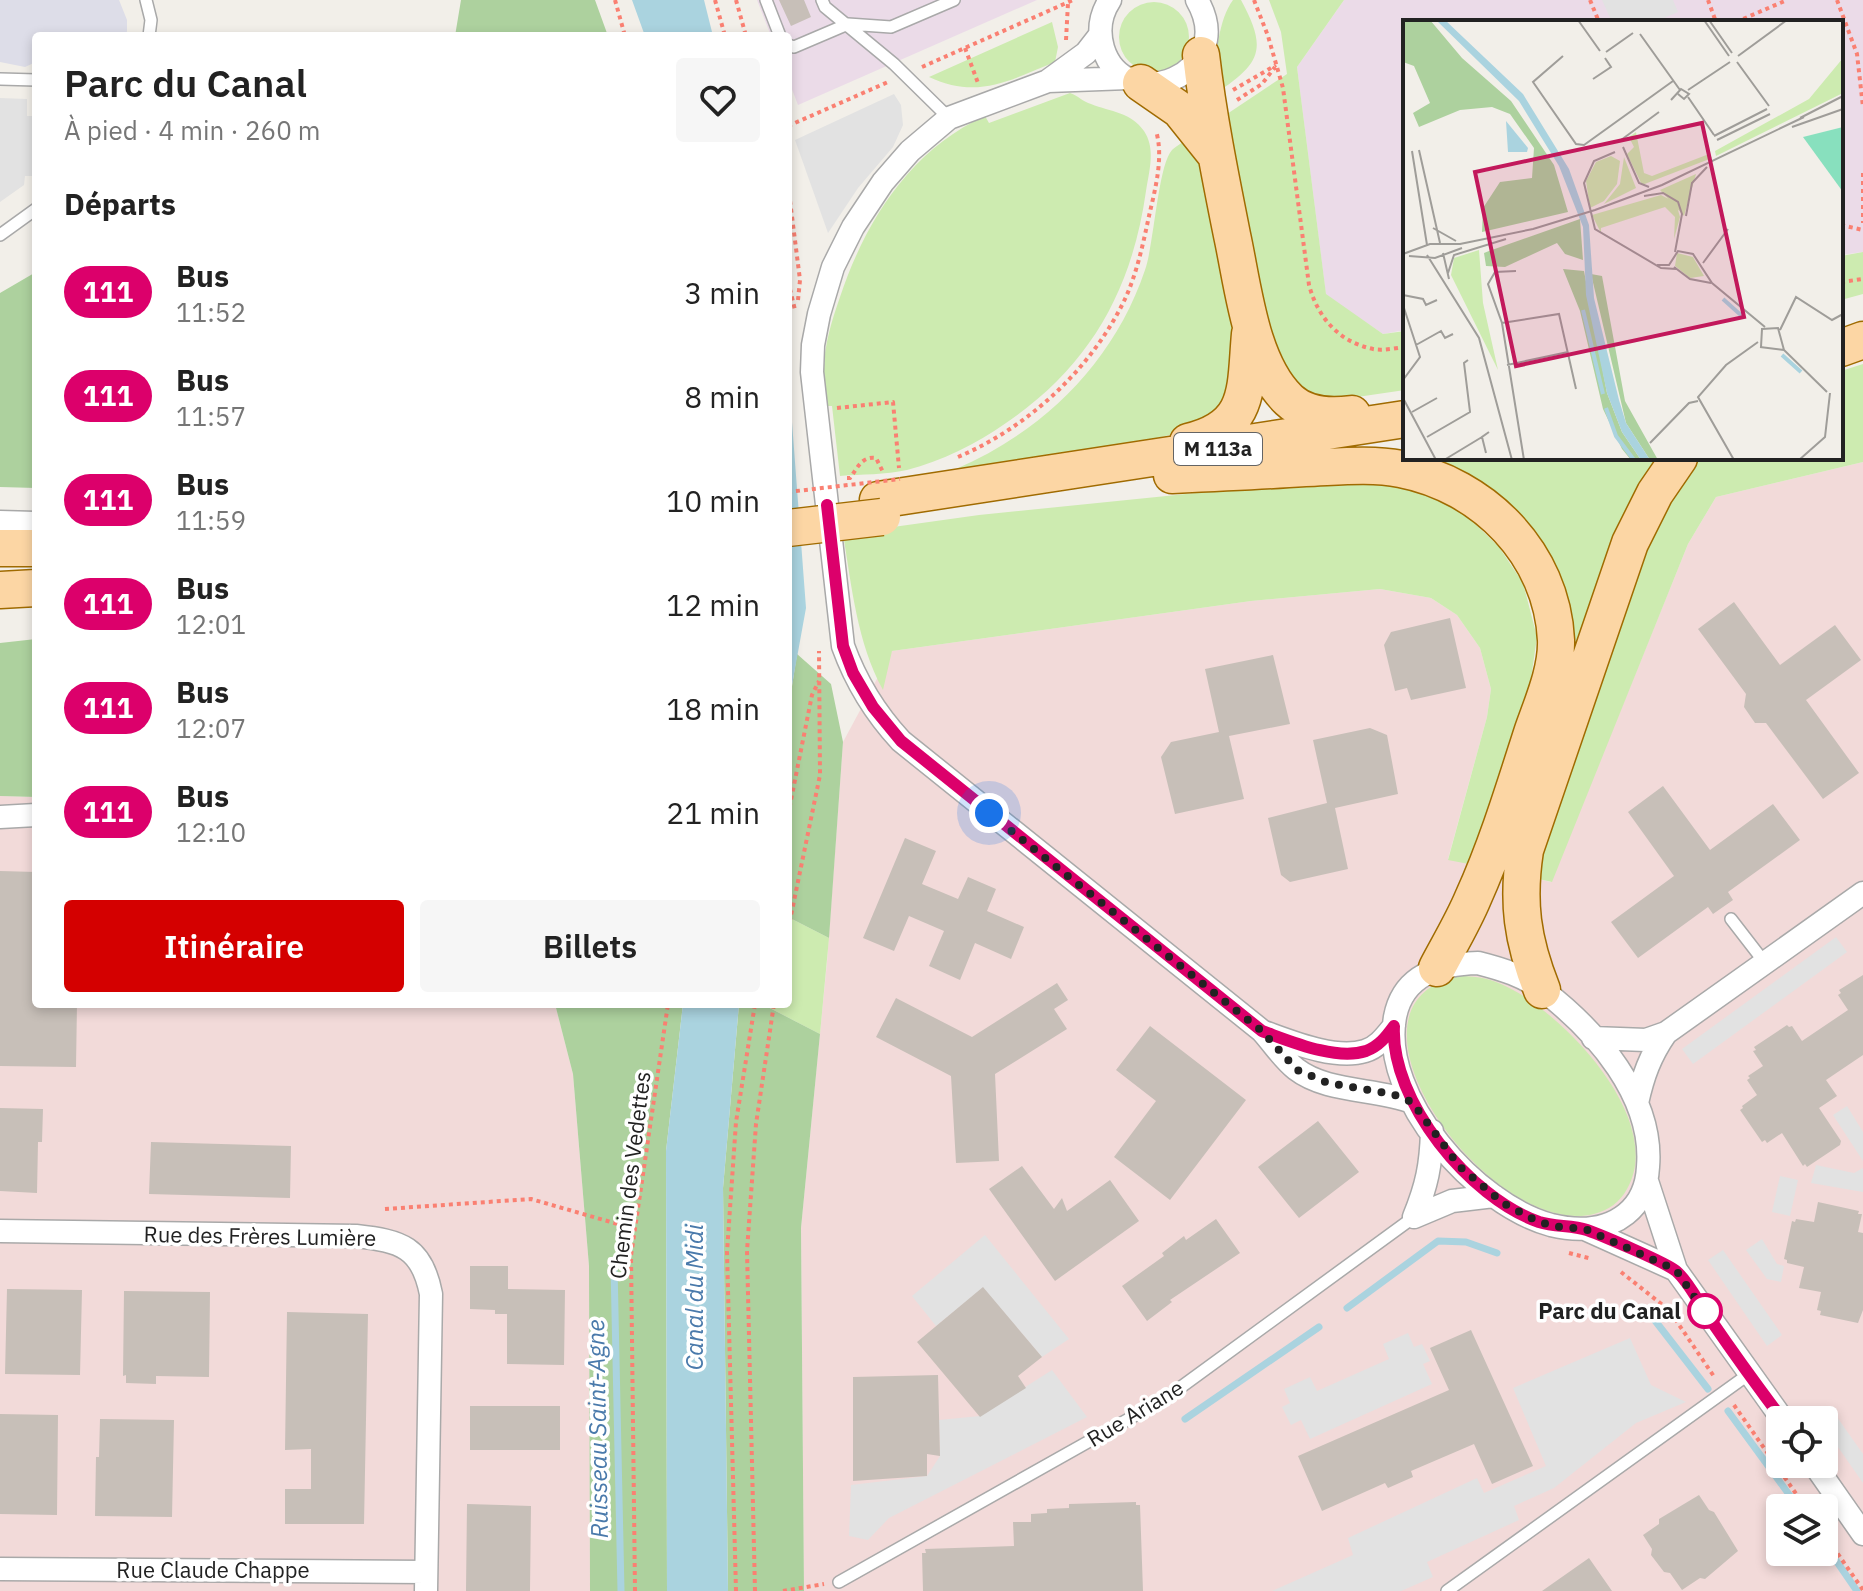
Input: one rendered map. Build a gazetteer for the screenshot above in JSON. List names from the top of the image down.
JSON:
{
  "streets": {
    "main road": ["M 113a"],
    "street": ["Rue des Frères Lumière", "Rue Ariane", "Rue Claude Chappe"],
    "path": ["Chemin des Vedettes"]
  },
  "crossings": [
    ["Rue des Frères Lumière", "Rue Claude Chappe"]
  ],
  "water": ["Canal du Midi", "Ruisseau Saint-Agne"],
  "places": ["Parc du Canal"],
  "lines": ["bus line 111"],
  "page": {
    "heading": [
      ["Parc du Canal", "À pied · 4 min · 260 m"],
      "Départs"
    ],
    "list": [
      {
        "mark": "111",
        "name": "Bus",
        "note": "11:52",
        "value": "3 min"
      },
      {
        "mark": "111",
        "name": "Bus",
        "note": "11:57",
        "value": "8 min"
      },
      {
        "mark": "111",
        "name": "Bus",
        "note": "11:59",
        "value": "10 min"
      },
      {
        "mark": "111",
        "name": "Bus",
        "note": "12:01",
        "value": "12 min"
      },
      {
        "mark": "111",
        "name": "Bus",
        "note": "12:07",
        "value": "18 min"
      },
      {
        "mark": "111",
        "name": "Bus",
        "note": "12:10",
        "value": "21 min"
      }
    ],
    "buttons": ["Itinéraire", "Billets"]
  }
}
